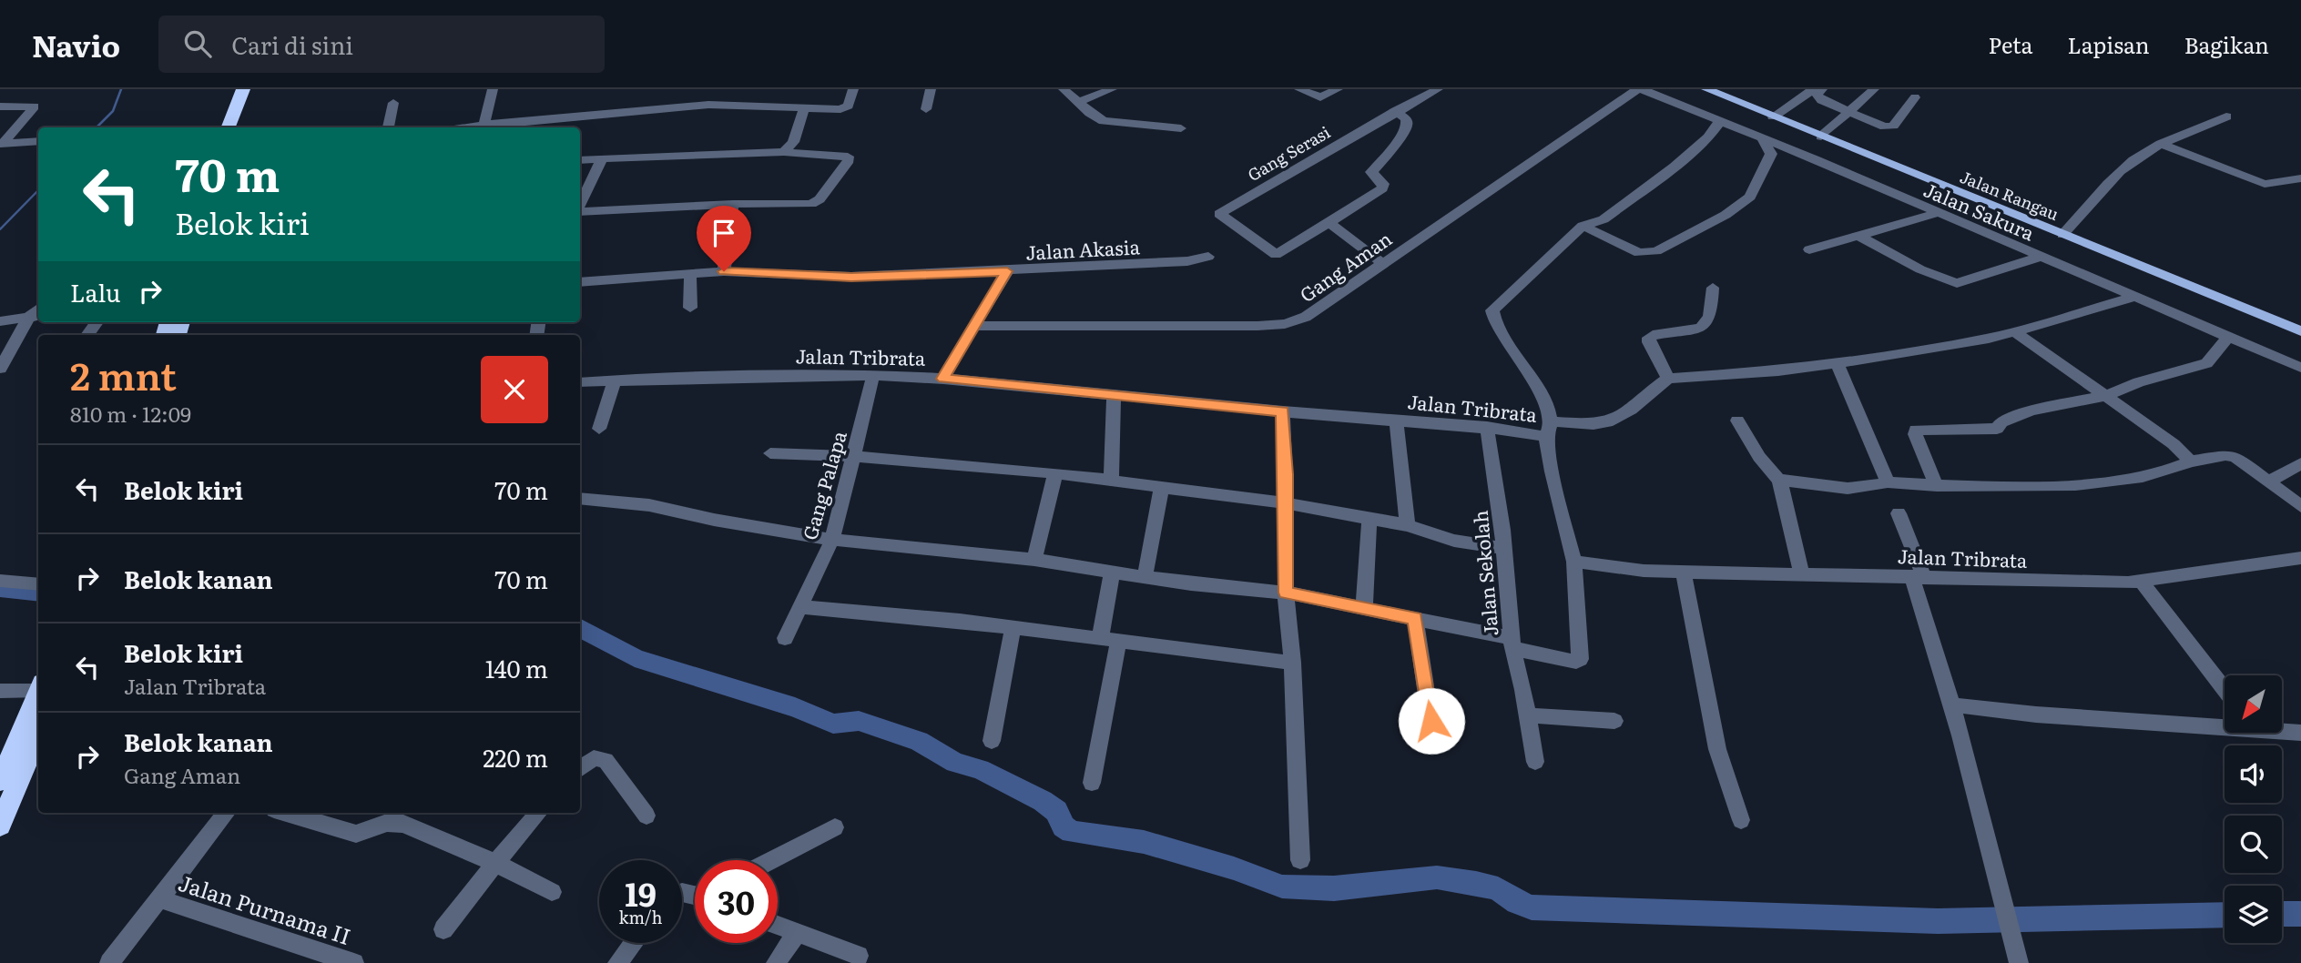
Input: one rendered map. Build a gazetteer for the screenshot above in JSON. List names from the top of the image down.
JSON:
{
  "streets": {
    "main road": ["Jalan Rangau"],
    "street": [
      "Gang Serasi",
      "Jalan Sakura",
      "Jalan Akasia",
      "Gang Aman",
      "Jalan Tribrata",
      "Gang Palapa",
      "Jalan Sekolah",
      "Jalan Purnama II"
    ]
  },
  "crossings": [
    ["Jalan Sakura", "Gang Aman"],
    ["Jalan Tribrata", "Gang Palapa"],
    ["Jalan Tribrata", "Jalan Sekolah"]
  ],
  "north": "bottom left",
  "page": {
    "header": "Navio",
    "search": "Cari di sini",
    "nav": ["Peta", "Lapisan", "Bagikan"],
    "turn": ["70 m", "Belok kiri"],
    "then": "Lalu",
    "heading": ["2 mnt", "810 m · 12:09"],
    "list": [
      {
        "name": "Belok kiri",
        "value": "70 m"
      },
      {
        "name": "Belok kanan",
        "value": "70 m"
      },
      {
        "name": "Belok kiri",
        "note": "Jalan Tribrata",
        "value": "140 m"
      },
      {
        "name": "Belok kanan",
        "note": "Gang Aman",
        "value": "220 m"
      }
    ],
    "speed": "19 km/h",
    "limit": "30"
  }
}
